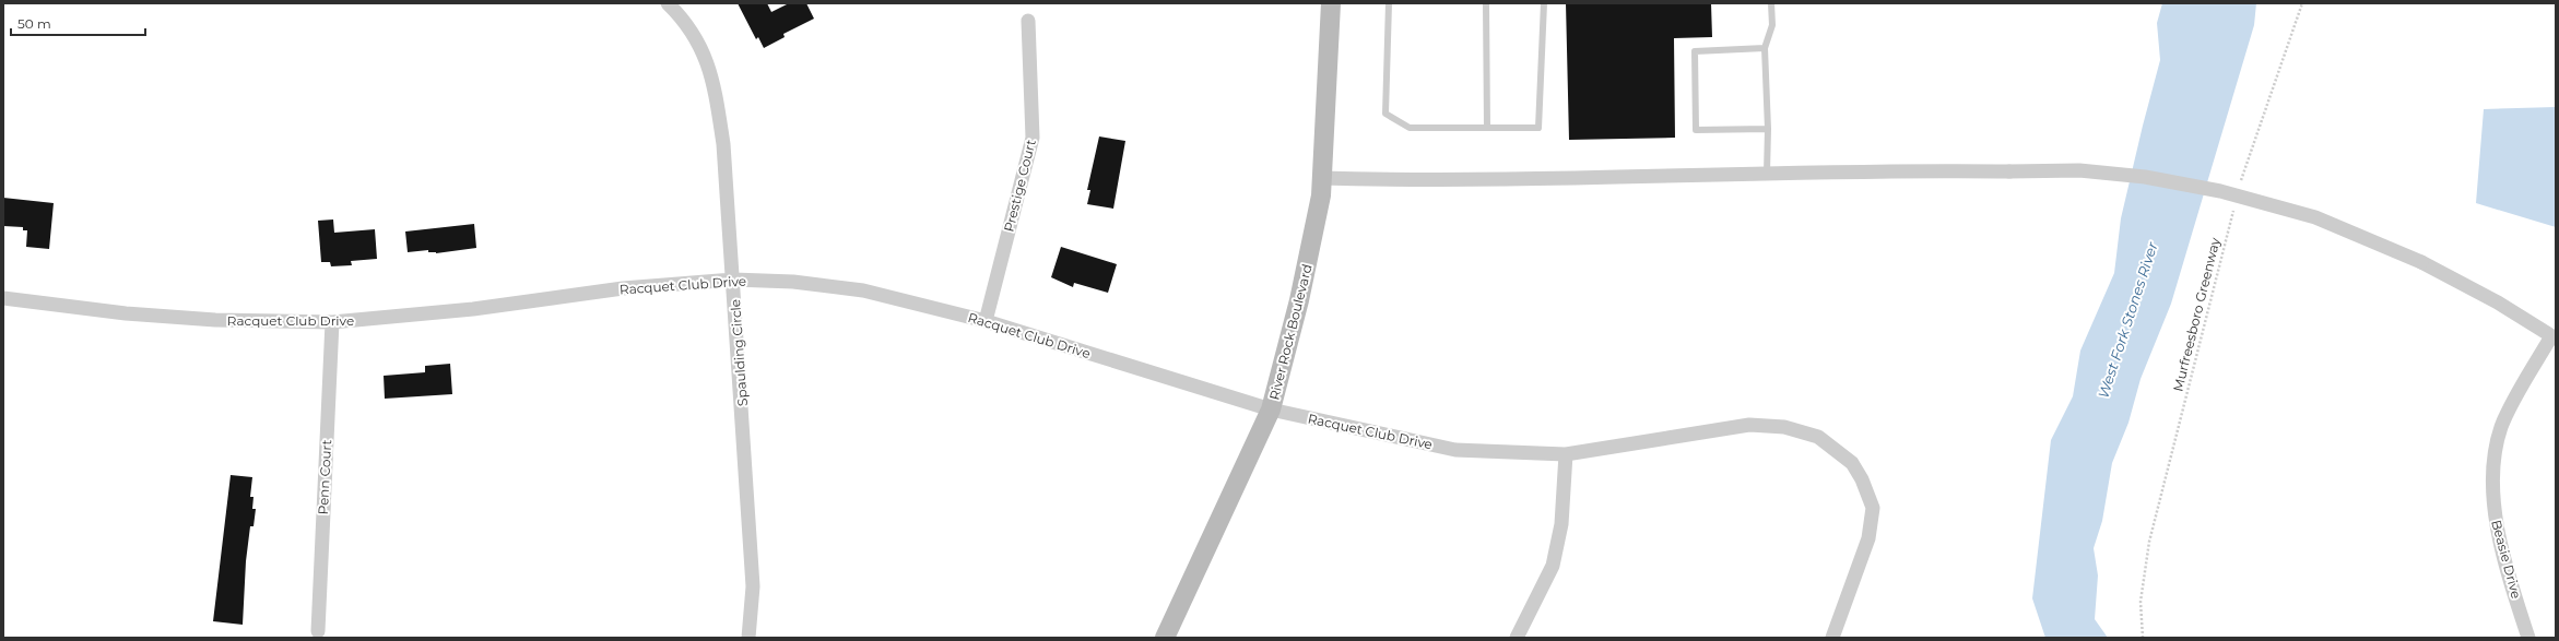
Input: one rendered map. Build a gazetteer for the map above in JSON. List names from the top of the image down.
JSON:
{
  "streets": {
    "street": [
      "Prestige Court",
      "Racquet Club Drive",
      "River Rock Boulevard",
      "Spaulding Circle",
      "Penn Court",
      "Beasie Drive"
    ],
    "path": ["Murfreesboro Greenway"]
  },
  "crossings": [
    ["Prestige Court", "Racquet Club Drive"],
    ["Racquet Club Drive", "River Rock Boulevard"],
    ["Racquet Club Drive", "Spaulding Circle"],
    ["Racquet Club Drive", "Penn Court"]
  ],
  "water": ["West Fork Stones River"],
  "scale_bar": "50 m"
}
